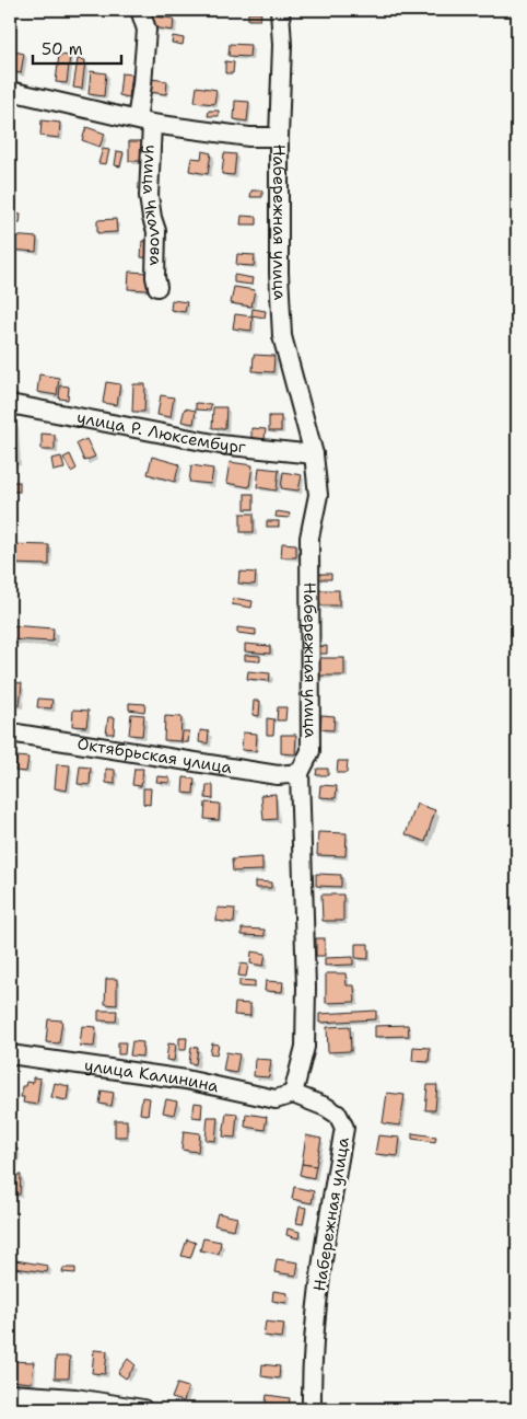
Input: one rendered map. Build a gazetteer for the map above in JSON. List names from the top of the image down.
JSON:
{
  "streets": {
    "street": [
      "улица Чкалова",
      "Набережная улица",
      "улица Р. Люксембург",
      "Октябрьская улица",
      "улица Калинина"
    ]
  },
  "crossings": [
    ["улица Чкалова", "Набережная улица"],
    ["Набережная улица", "улица Р. Люксембург"],
    ["Набережная улица", "Октябрьская улица"],
    ["Набережная улица", "улица Калинина"]
  ],
  "scale_bar": "50 m"
}
